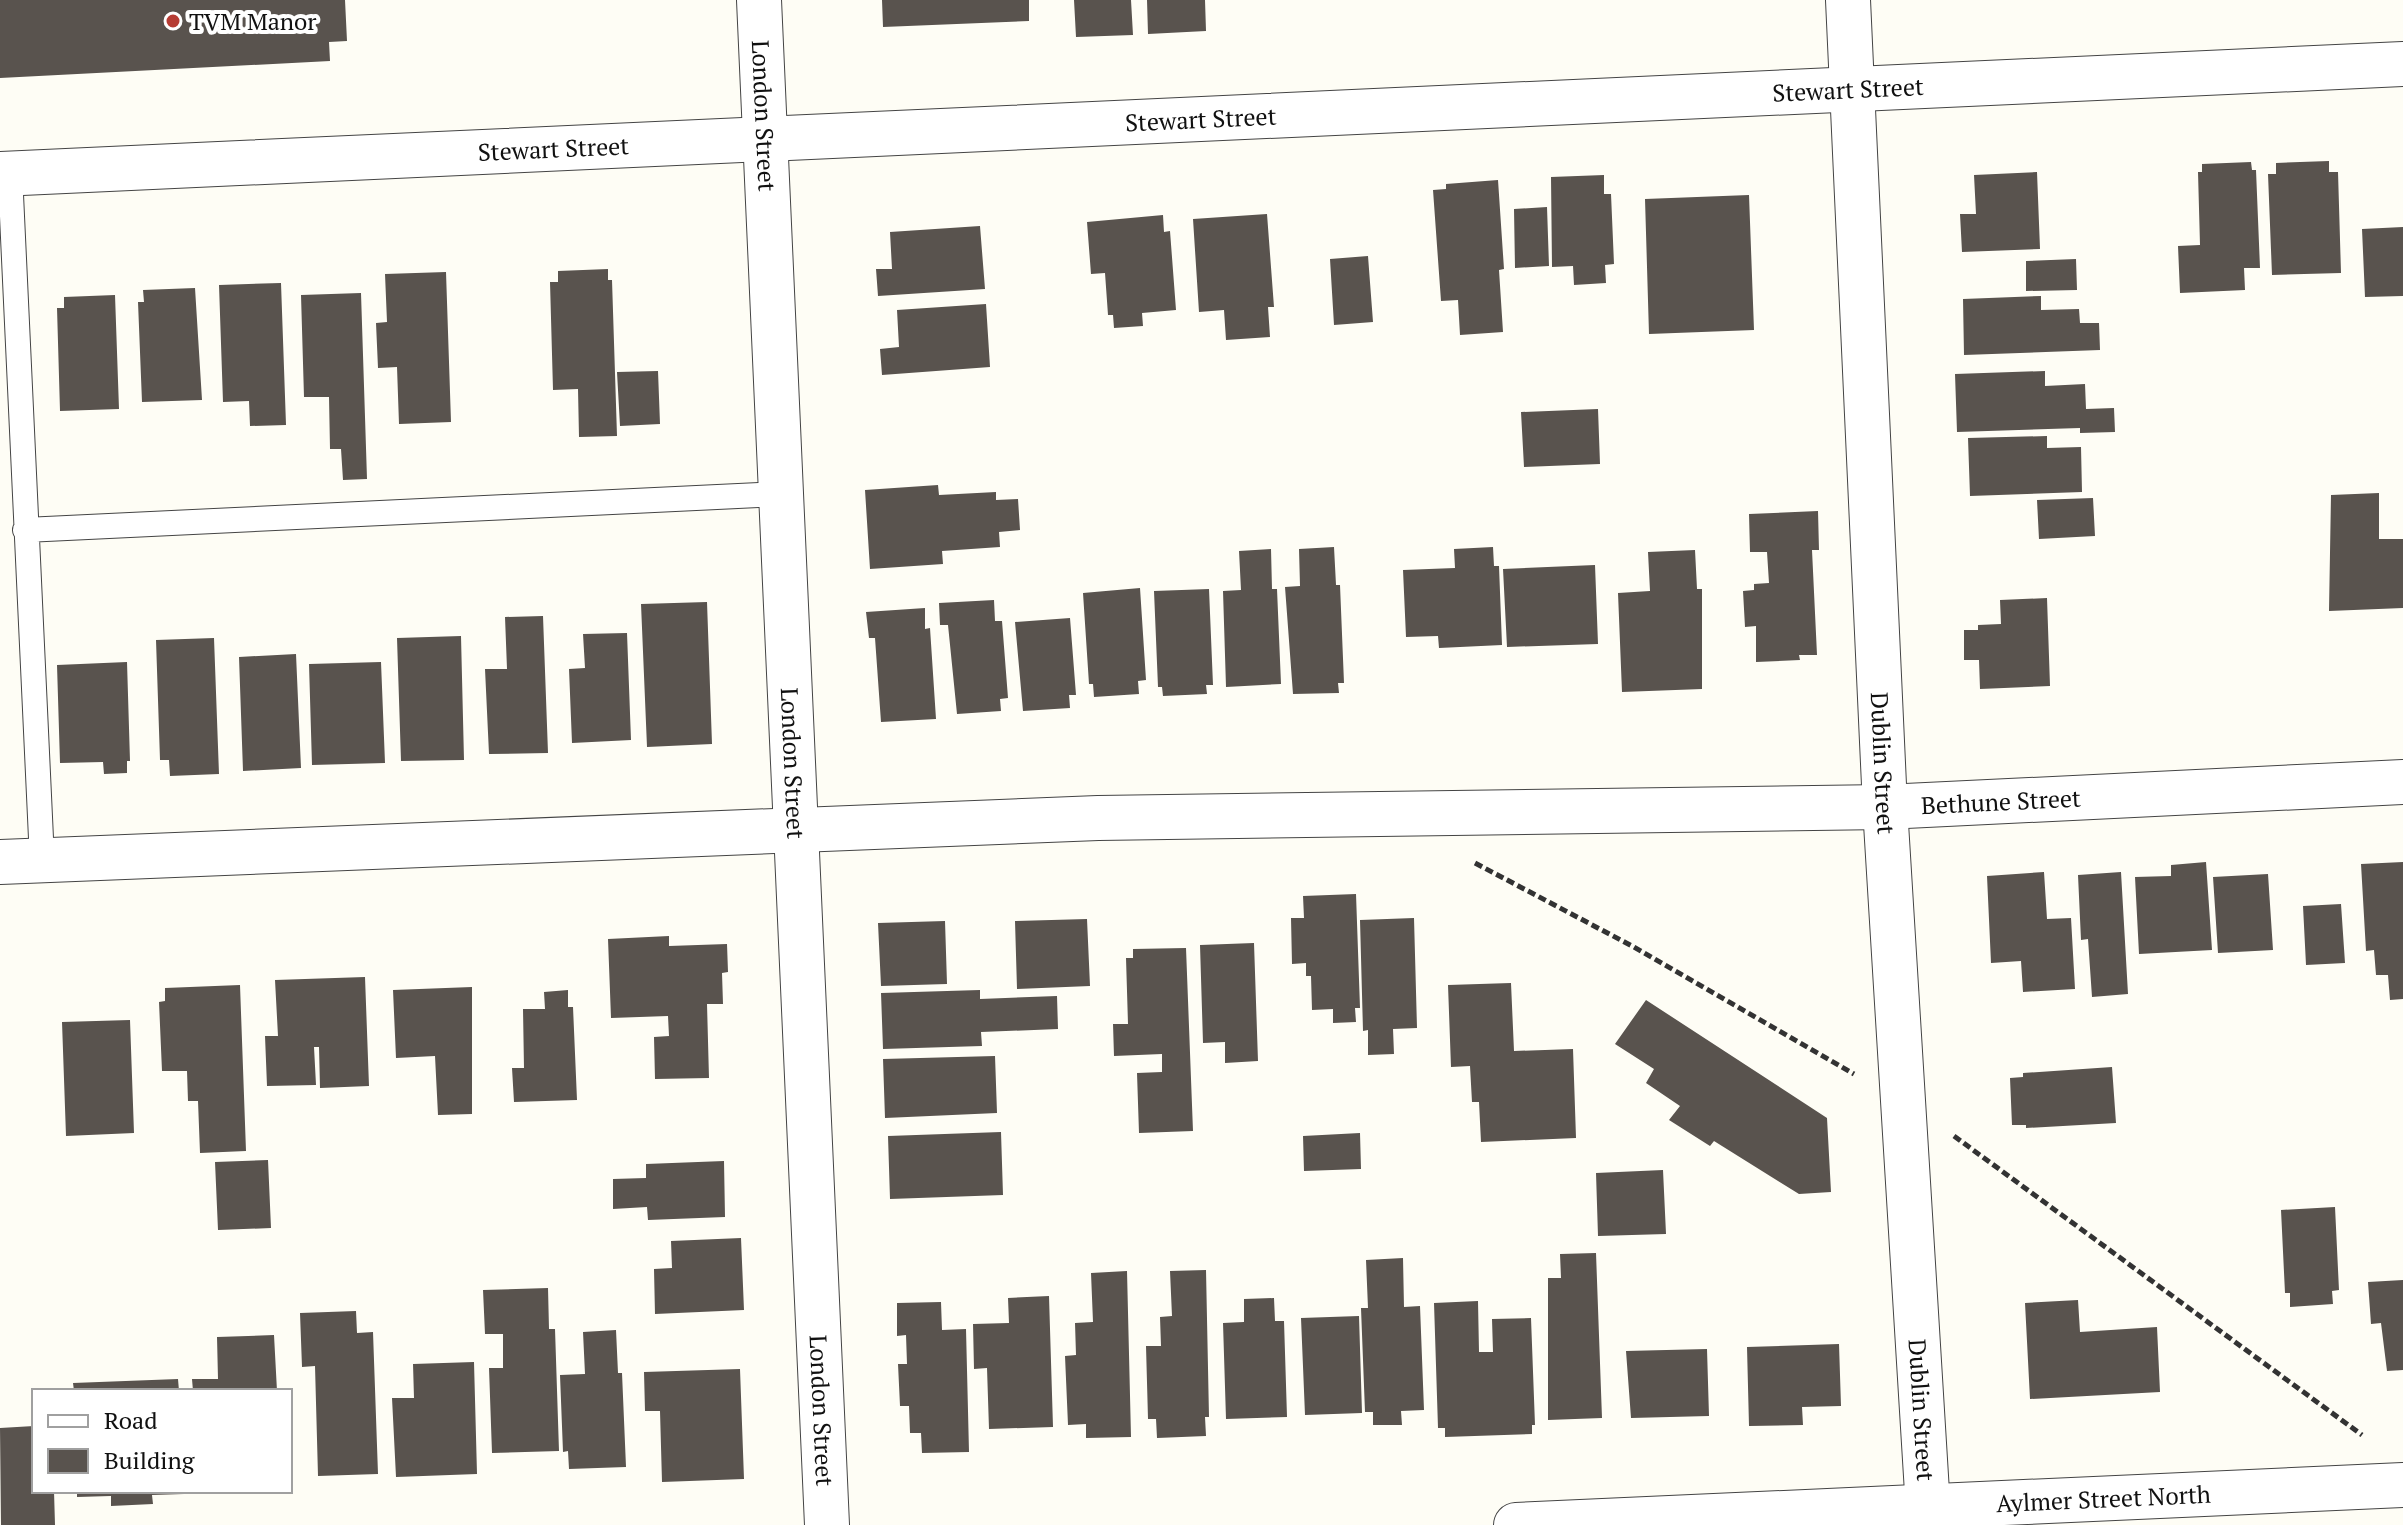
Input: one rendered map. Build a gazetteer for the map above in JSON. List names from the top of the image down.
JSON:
{
  "streets": {
    "street": [
      "Stewart Street",
      "London Street",
      "Dublin Street",
      "Bethune Street",
      "Aylmer Street North"
    ]
  },
  "crossings": [
    ["Stewart Street", "London Street"],
    ["Stewart Street", "Dublin Street"],
    ["London Street", "Bethune Street"],
    ["Dublin Street", "Bethune Street"],
    ["Dublin Street", "Aylmer Street North"]
  ],
  "places": ["TVM Manor"],
  "legend": ["Road", "Building"]
}
